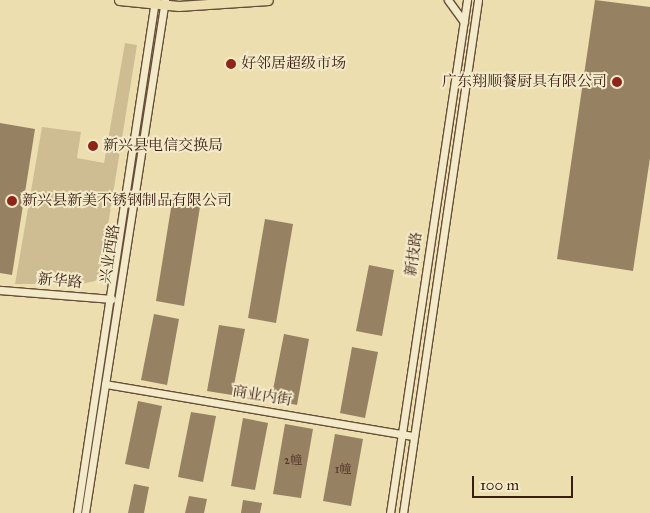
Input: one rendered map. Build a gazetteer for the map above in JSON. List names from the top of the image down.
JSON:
{
  "streets": {
    "street": [
      "兴业西路",
      "新技路",
      "新华路",
      "商业内街"
    ]
  },
  "crossings": [
    ["兴业西路", "新华路"],
    ["兴业西路", "商业内街"],
    ["新技路", "商业内街"]
  ],
  "places": [
    "好邻居超级市场",
    "广东翔顺餐厨具有限公司",
    "新兴县电信交换局",
    "新兴县新美不锈钢制品有限公司"
  ],
  "house_numbers": ["2幢", "1幢"],
  "scale_bar": "100 m"
}
